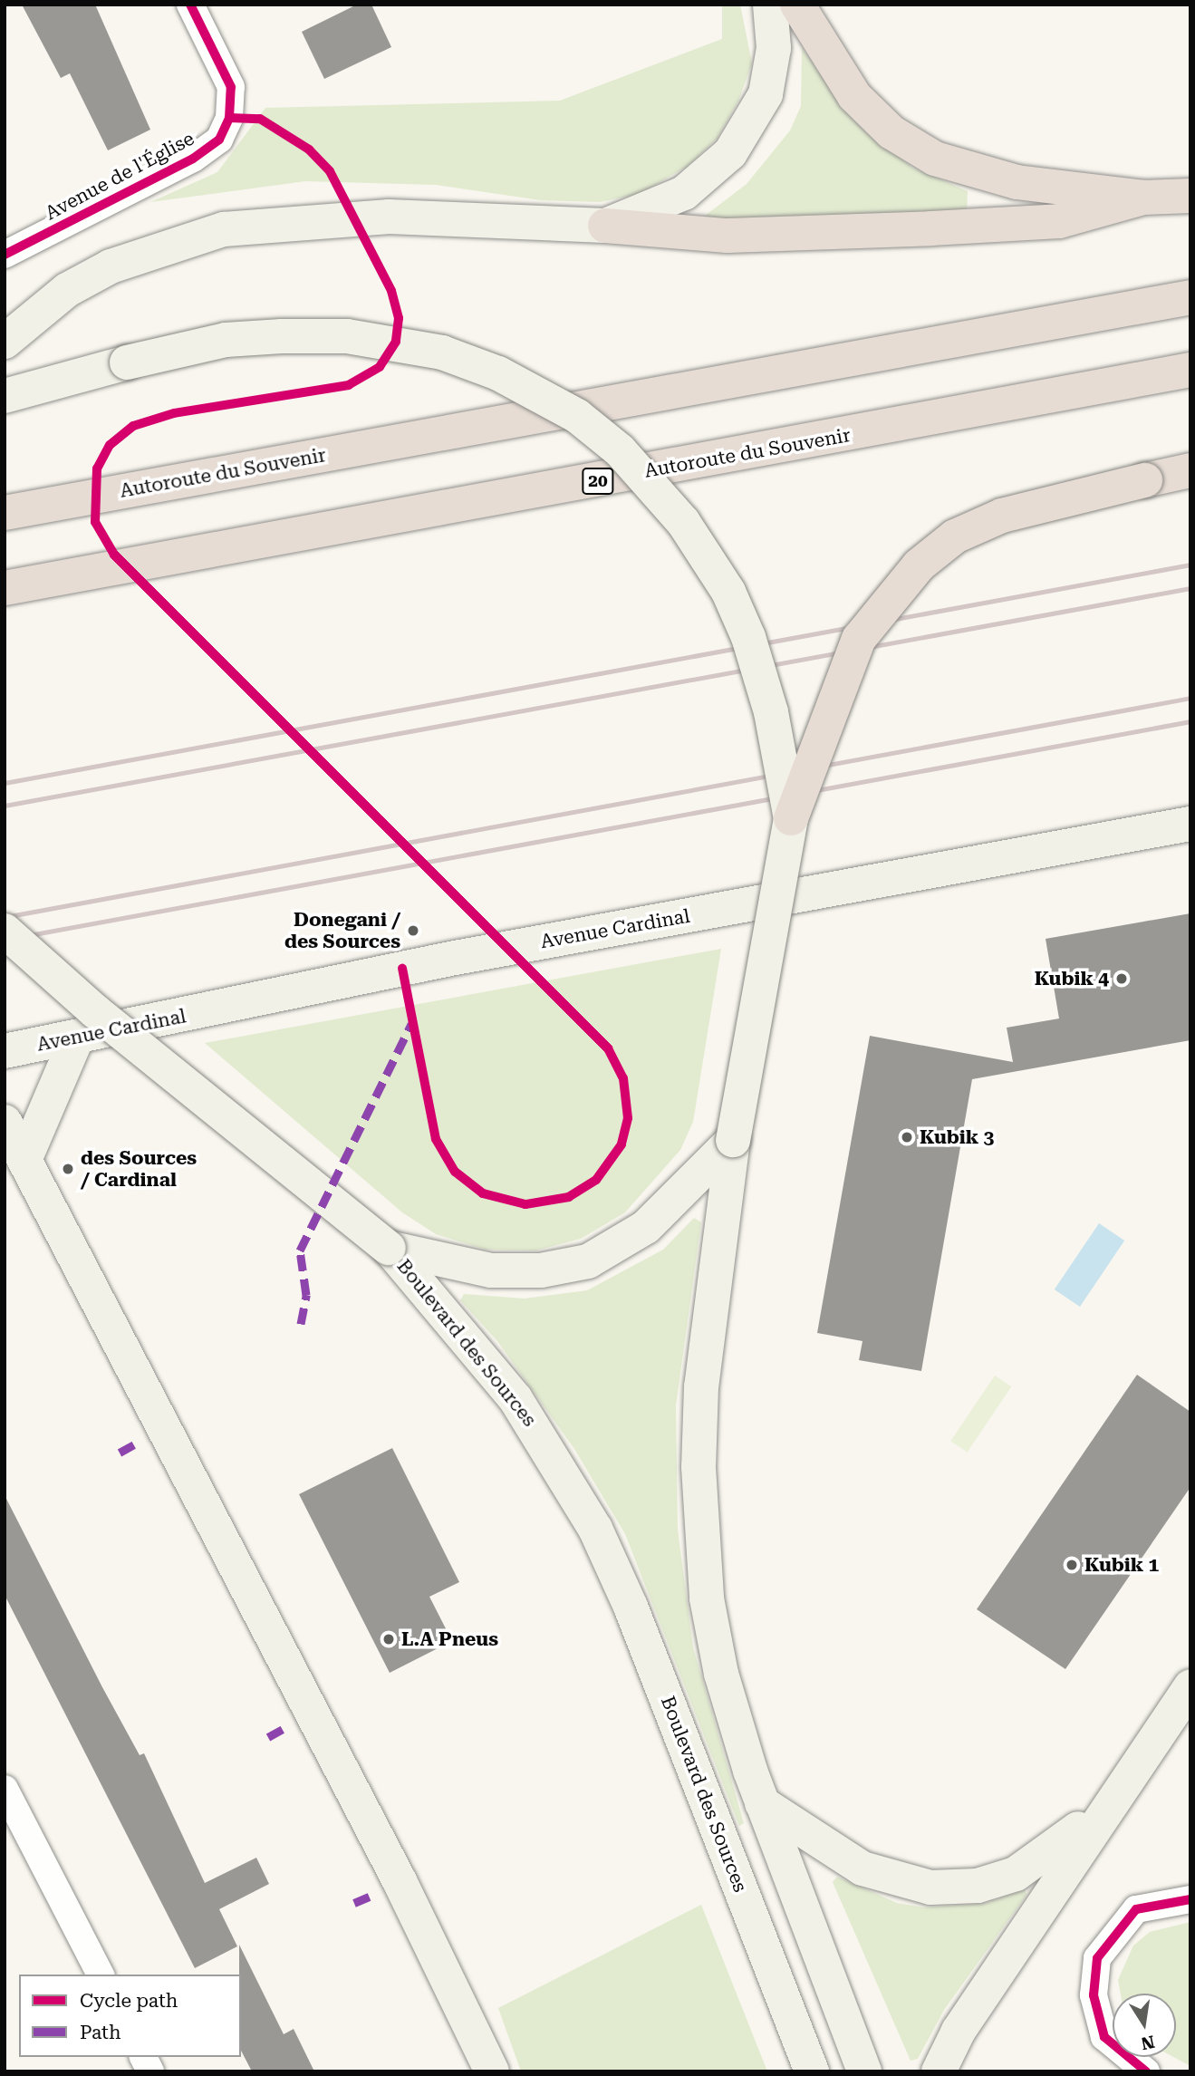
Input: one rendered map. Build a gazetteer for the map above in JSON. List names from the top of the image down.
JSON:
{
  "streets": {
    "highway": ["Autoroute du Souvenir", "20"],
    "main road": ["Avenue Cardinal", "Boulevard des Sources"],
    "street": ["Avenue de l'Église"]
  },
  "places": [
    "Donegani / des Sources",
    "Kubik 4",
    "Kubik 3",
    "des Sources / Cardinal",
    "Kubik 1",
    "L.A Pneus"
  ],
  "legend": ["Cycle path", "Path"],
  "north": "bottom"
}
